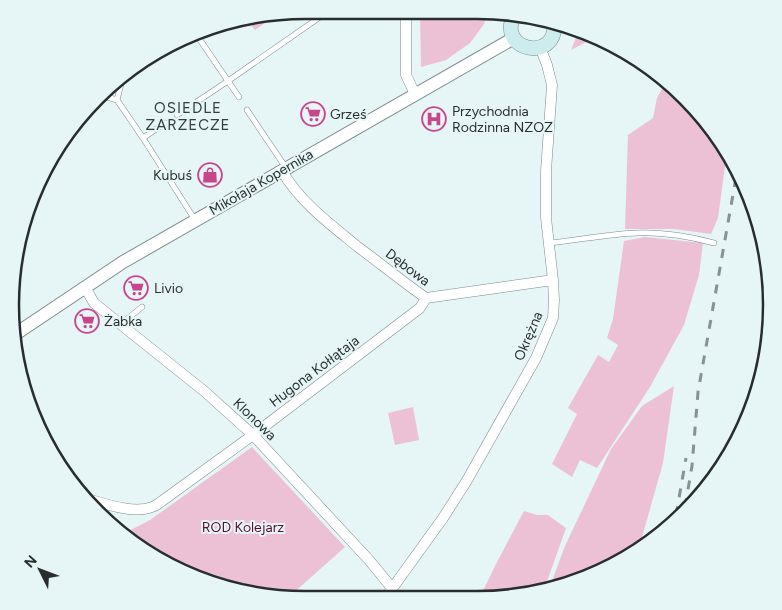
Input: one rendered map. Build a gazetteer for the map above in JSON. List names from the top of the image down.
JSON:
{
  "streets": {
    "street": [
      "Mikołaja Kopernika",
      "Dębowa",
      "Okrężna",
      "Hugona Kołłątaja",
      "Klonowa"
    ]
  },
  "crossings": [
    ["Mikołaja Kopernika", "Dębowa"],
    ["Mikołaja Kopernika", "Klonowa"],
    ["Dębowa", "Okrężna"],
    ["Dębowa", "Hugona Kołłątaja"],
    ["Okrężna", "Klonowa"],
    ["Hugona Kołłątaja", "Klonowa"]
  ],
  "districts": ["OSIEDLE ZARZECZE"],
  "parks": ["ROD Kolejarz"],
  "places": {
    "supermarket": ["Grześ", "Livio", "Żabka"],
    "hospital": ["Przychodnia Rodzinna NZOZ"],
    "shop": ["Kubuś"]
  },
  "north": "top left"
}
